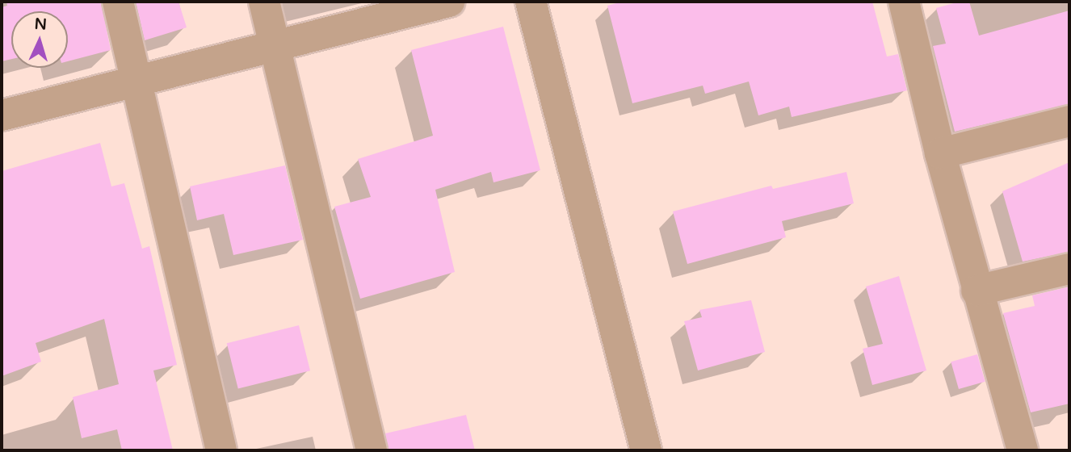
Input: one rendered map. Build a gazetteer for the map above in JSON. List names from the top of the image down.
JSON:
{
  "north": "top"
}
